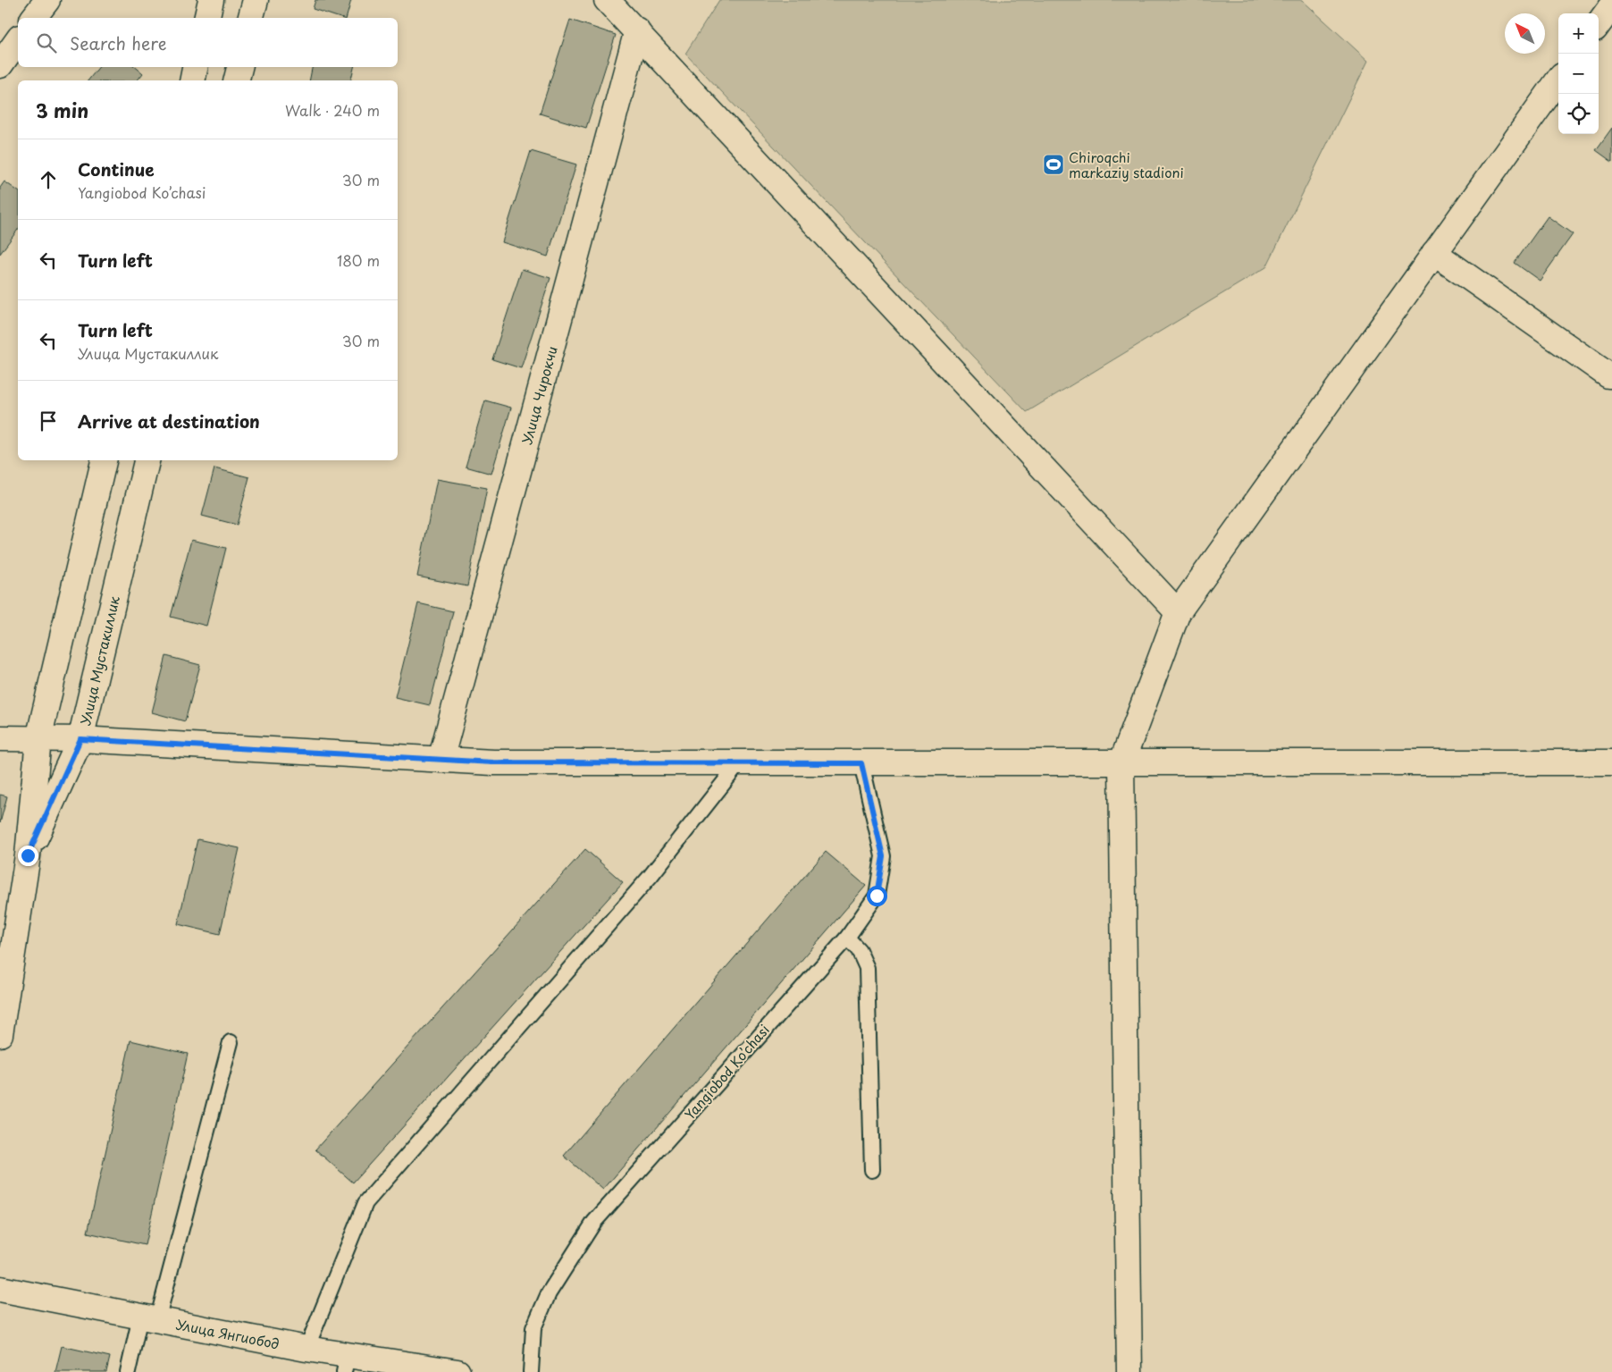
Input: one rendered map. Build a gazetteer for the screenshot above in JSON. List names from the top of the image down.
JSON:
{
  "streets": {
    "street": ["Улица Чирокчи", "Улица Мустакиллик", "Улица Янгиобод"],
    "lane": ["Yangiobod Ko’chasi"]
  },
  "places": {
    "sports": ["Chiroqchi markaziy stadioni"]
  },
  "north": "top left",
  "page": {
    "map_buttons": ["+", "−"],
    "search": "Search here",
    "heading": ["3 min", "Walk · 240 m"],
    "list": [
      ["Continue", "Yangiobod Ko’chasi", "30 m"],
      ["Turn left", "180 m"],
      ["Turn left", "Улица Мустакиллик", "30 m"],
      "Arrive at destination"
    ]
  }
}
